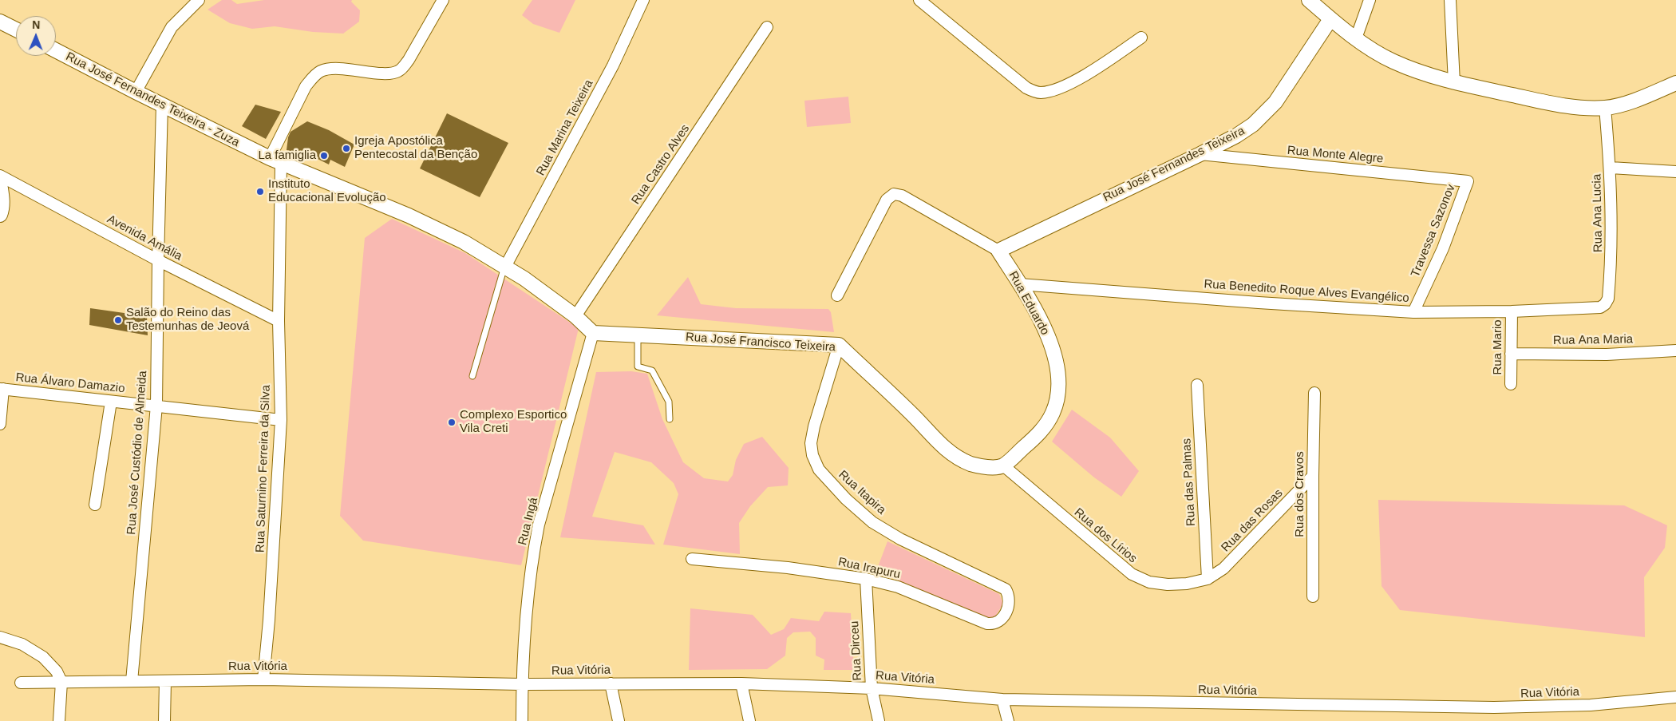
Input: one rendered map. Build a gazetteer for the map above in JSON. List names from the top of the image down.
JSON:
{
  "streets": {
    "street": [
      "Rua José Fernandes Teixeira - Zuza",
      "Rua Marina Teixeira",
      "Rua Monte Alegre",
      "Rua Castro Alves",
      "Rua José Fernandes Teixeira",
      "Rua Ana Lucia",
      "Travessa Sazonov",
      "Avenida Amália",
      "Rua Benedito Roque Alves Evangélico",
      "Rua Eduardo",
      "Rua Ana Maria",
      "Rua José Francisco Teixeira",
      "Rua Mario",
      "Rua Álvaro Damazio",
      "Rua José Custódio de Almeida",
      "Rua Saturnino Ferreira da Silva",
      "Rua das Palmas",
      "Rua Itapira",
      "Rua dos Cravos",
      "Rua das Rosas",
      "Rua Ingá",
      "Rua dos Lírios",
      "Rua Irapuru",
      "Rua Dirceu",
      "Rua Vitória"
    ]
  },
  "crossings": [
    ["Rua José Fernandes Teixeira - Zuza", "Rua Marina Teixeira"],
    ["Rua José Fernandes Teixeira - Zuza", "Rua Castro Alves"],
    ["Rua José Fernandes Teixeira - Zuza", "Rua José Francisco Teixeira"],
    ["Rua José Fernandes Teixeira - Zuza", "Rua José Custódio de Almeida"],
    ["Rua José Fernandes Teixeira - Zuza", "Rua Saturnino Ferreira da Silva"],
    ["Rua José Fernandes Teixeira - Zuza", "Rua Ingá"],
    ["Rua Monte Alegre", "Rua José Fernandes Teixeira"],
    ["Rua Monte Alegre", "Travessa Sazonov"],
    ["Rua José Fernandes Teixeira", "Rua Eduardo"],
    ["Rua Ana Lucia", "Rua Benedito Roque Alves Evangélico"],
    ["Travessa Sazonov", "Rua Benedito Roque Alves Evangélico"],
    ["Avenida Amália", "Rua José Custódio de Almeida"],
    ["Avenida Amália", "Rua Saturnino Ferreira da Silva"],
    ["Rua Benedito Roque Alves Evangélico", "Rua Eduardo"],
    ["Rua Benedito Roque Alves Evangélico", "Rua Mario"],
    ["Rua Eduardo", "Rua José Francisco Teixeira"],
    ["Rua Eduardo", "Rua dos Lírios"],
    ["Rua Ana Maria", "Rua Mario"],
    ["Rua José Francisco Teixeira", "Rua Itapira"],
    ["Rua José Francisco Teixeira", "Rua Ingá"],
    ["Rua José Francisco Teixeira", "Rua dos Lírios"],
    ["Rua Álvaro Damazio", "Rua José Custódio de Almeida"],
    ["Rua Álvaro Damazio", "Rua Saturnino Ferreira da Silva"],
    ["Rua José Custódio de Almeida", "Rua Vitória"],
    ["Rua Saturnino Ferreira da Silva", "Rua Vitória"],
    ["Rua das Palmas", "Rua das Rosas"],
    ["Rua das Palmas", "Rua dos Lírios"],
    ["Rua Itapira", "Rua Irapuru"],
    ["Rua dos Cravos", "Rua das Rosas"],
    ["Rua das Rosas", "Rua dos Lírios"],
    ["Rua Ingá", "Rua Vitória"],
    ["Rua Irapuru", "Rua Dirceu"],
    ["Rua Dirceu", "Rua Vitória"]
  ],
  "places": [
    "Igreja Apostólica Pentecostal da Benção",
    "La famiglia",
    "Instituto Educacional Evolução",
    "Salão do Reino das Testemunhas de Jeová",
    "Complexo Esportico Vila Creti"
  ],
  "north": "top"
}
